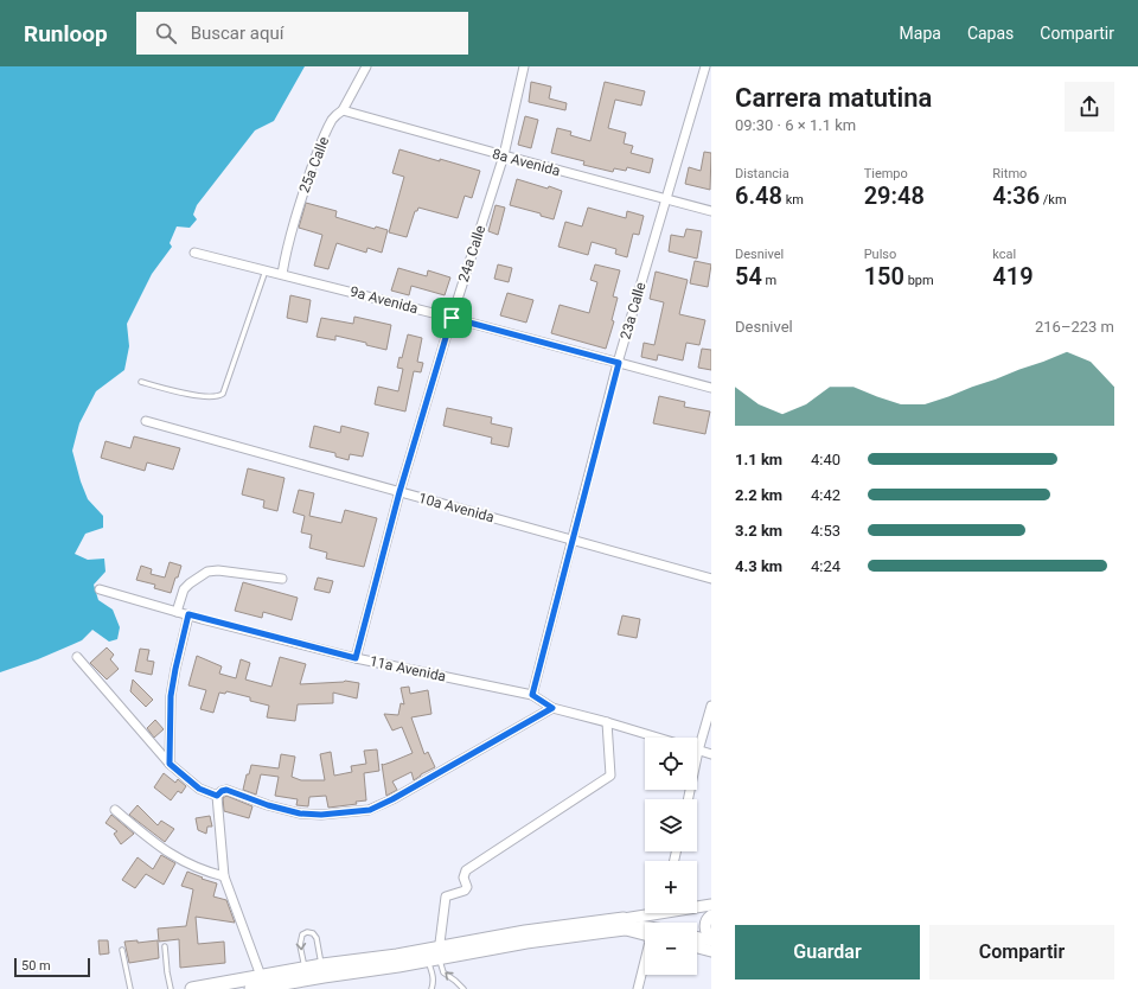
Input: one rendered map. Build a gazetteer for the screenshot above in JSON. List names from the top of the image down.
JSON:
{
  "streets": {
    "street": [
      "8a Avenida",
      "25a Calle",
      "24a Calle",
      "9a Avenida",
      "23a Calle",
      "10a Avenida",
      "11a Avenida"
    ]
  },
  "crossings": [
    ["8a Avenida", "25a Calle"],
    ["8a Avenida", "24a Calle"],
    ["8a Avenida", "23a Calle"],
    ["25a Calle", "9a Avenida"],
    ["24a Calle", "9a Avenida"],
    ["24a Calle", "10a Avenida"],
    ["24a Calle", "11a Avenida"],
    ["9a Avenida", "23a Calle"],
    ["23a Calle", "10a Avenida"],
    ["23a Calle", "11a Avenida"]
  ],
  "scale_bar": "50 m",
  "page": {
    "header": "Runloop",
    "search": "Buscar aquí",
    "nav": ["Mapa", "Capas", "Compartir"],
    "heading": ["Carrera matutina", "09:30 · 6 × 1.1 km"],
    "stats": [
      ["Distancia", "6.48 km"],
      ["Tiempo", "29:48"],
      ["Ritmo", "4:36 /km"],
      ["Desnivel", "54 m"],
      ["Pulso", "150 bpm"],
      ["kcal", "419"]
    ],
    "chart": ["Desnivel", "216–223 m"],
    "list": [
      {
        "name": "1.1 km",
        "note": "4:40"
      },
      {
        "name": "2.2 km",
        "note": "4:42"
      },
      {
        "name": "3.2 km",
        "note": "4:53"
      },
      {
        "name": "4.3 km",
        "note": "4:24"
      }
    ],
    "map_buttons": ["+", "−"],
    "buttons": ["Guardar", "Compartir"],
    "scale": "50 m"
  }
}
